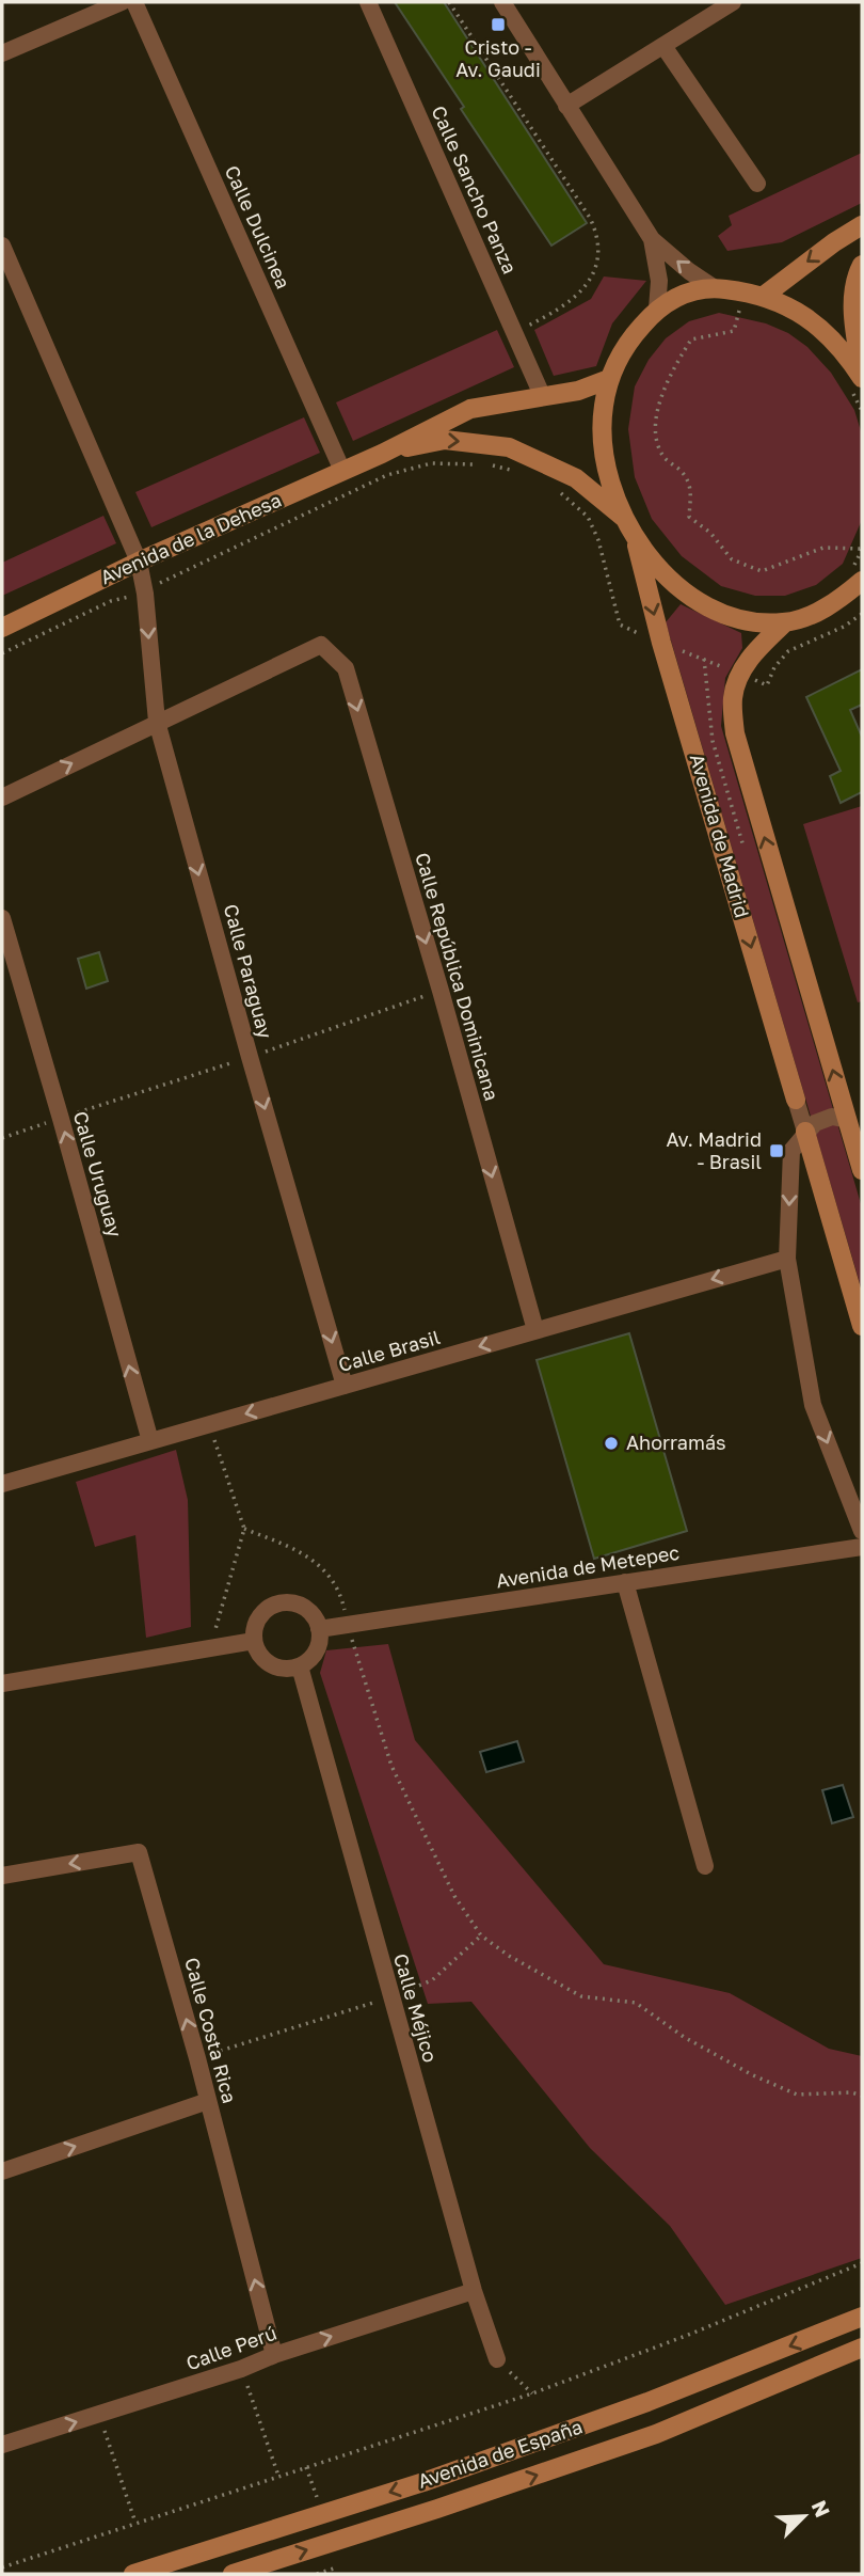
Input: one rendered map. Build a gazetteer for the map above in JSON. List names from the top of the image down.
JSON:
{
  "streets": {
    "street": [
      "Calle Sancho Panza",
      "Calle Dulcinea",
      "Avenida de la Dehesa",
      "Avenida de Madrid",
      "Calle Paraguay",
      "Calle República Dominicana",
      "Calle Uruguay",
      "Calle Brasil",
      "Avenida de Metepec",
      "Calle Méjico",
      "Calle Costa Rica",
      "Calle Perú",
      "Avenida de España"
    ]
  },
  "crossings": [
    ["Calle Sancho Panza", "Avenida de la Dehesa"],
    ["Calle Dulcinea", "Avenida de la Dehesa"],
    ["Avenida de la Dehesa", "Calle Paraguay"],
    ["Calle Paraguay", "Calle República Dominicana"],
    ["Calle Paraguay", "Calle Brasil"],
    ["Calle República Dominicana", "Calle Brasil"],
    ["Calle Uruguay", "Calle Brasil"],
    ["Avenida de Metepec", "Calle Méjico"],
    ["Calle Méjico", "Calle Perú"],
    ["Calle Costa Rica", "Calle Perú"]
  ],
  "one_way": [
    "Calle Paraguay",
    "Calle Uruguay",
    "Calle Brasil",
    "Calle Costa Rica",
    "Calle Perú"
  ],
  "places": {
    "transit": ["Cristo - Av. Gaudi", "Av. Madrid - Brasil"],
    "other": ["Ahorramás"]
  },
  "north": "top right"
}
